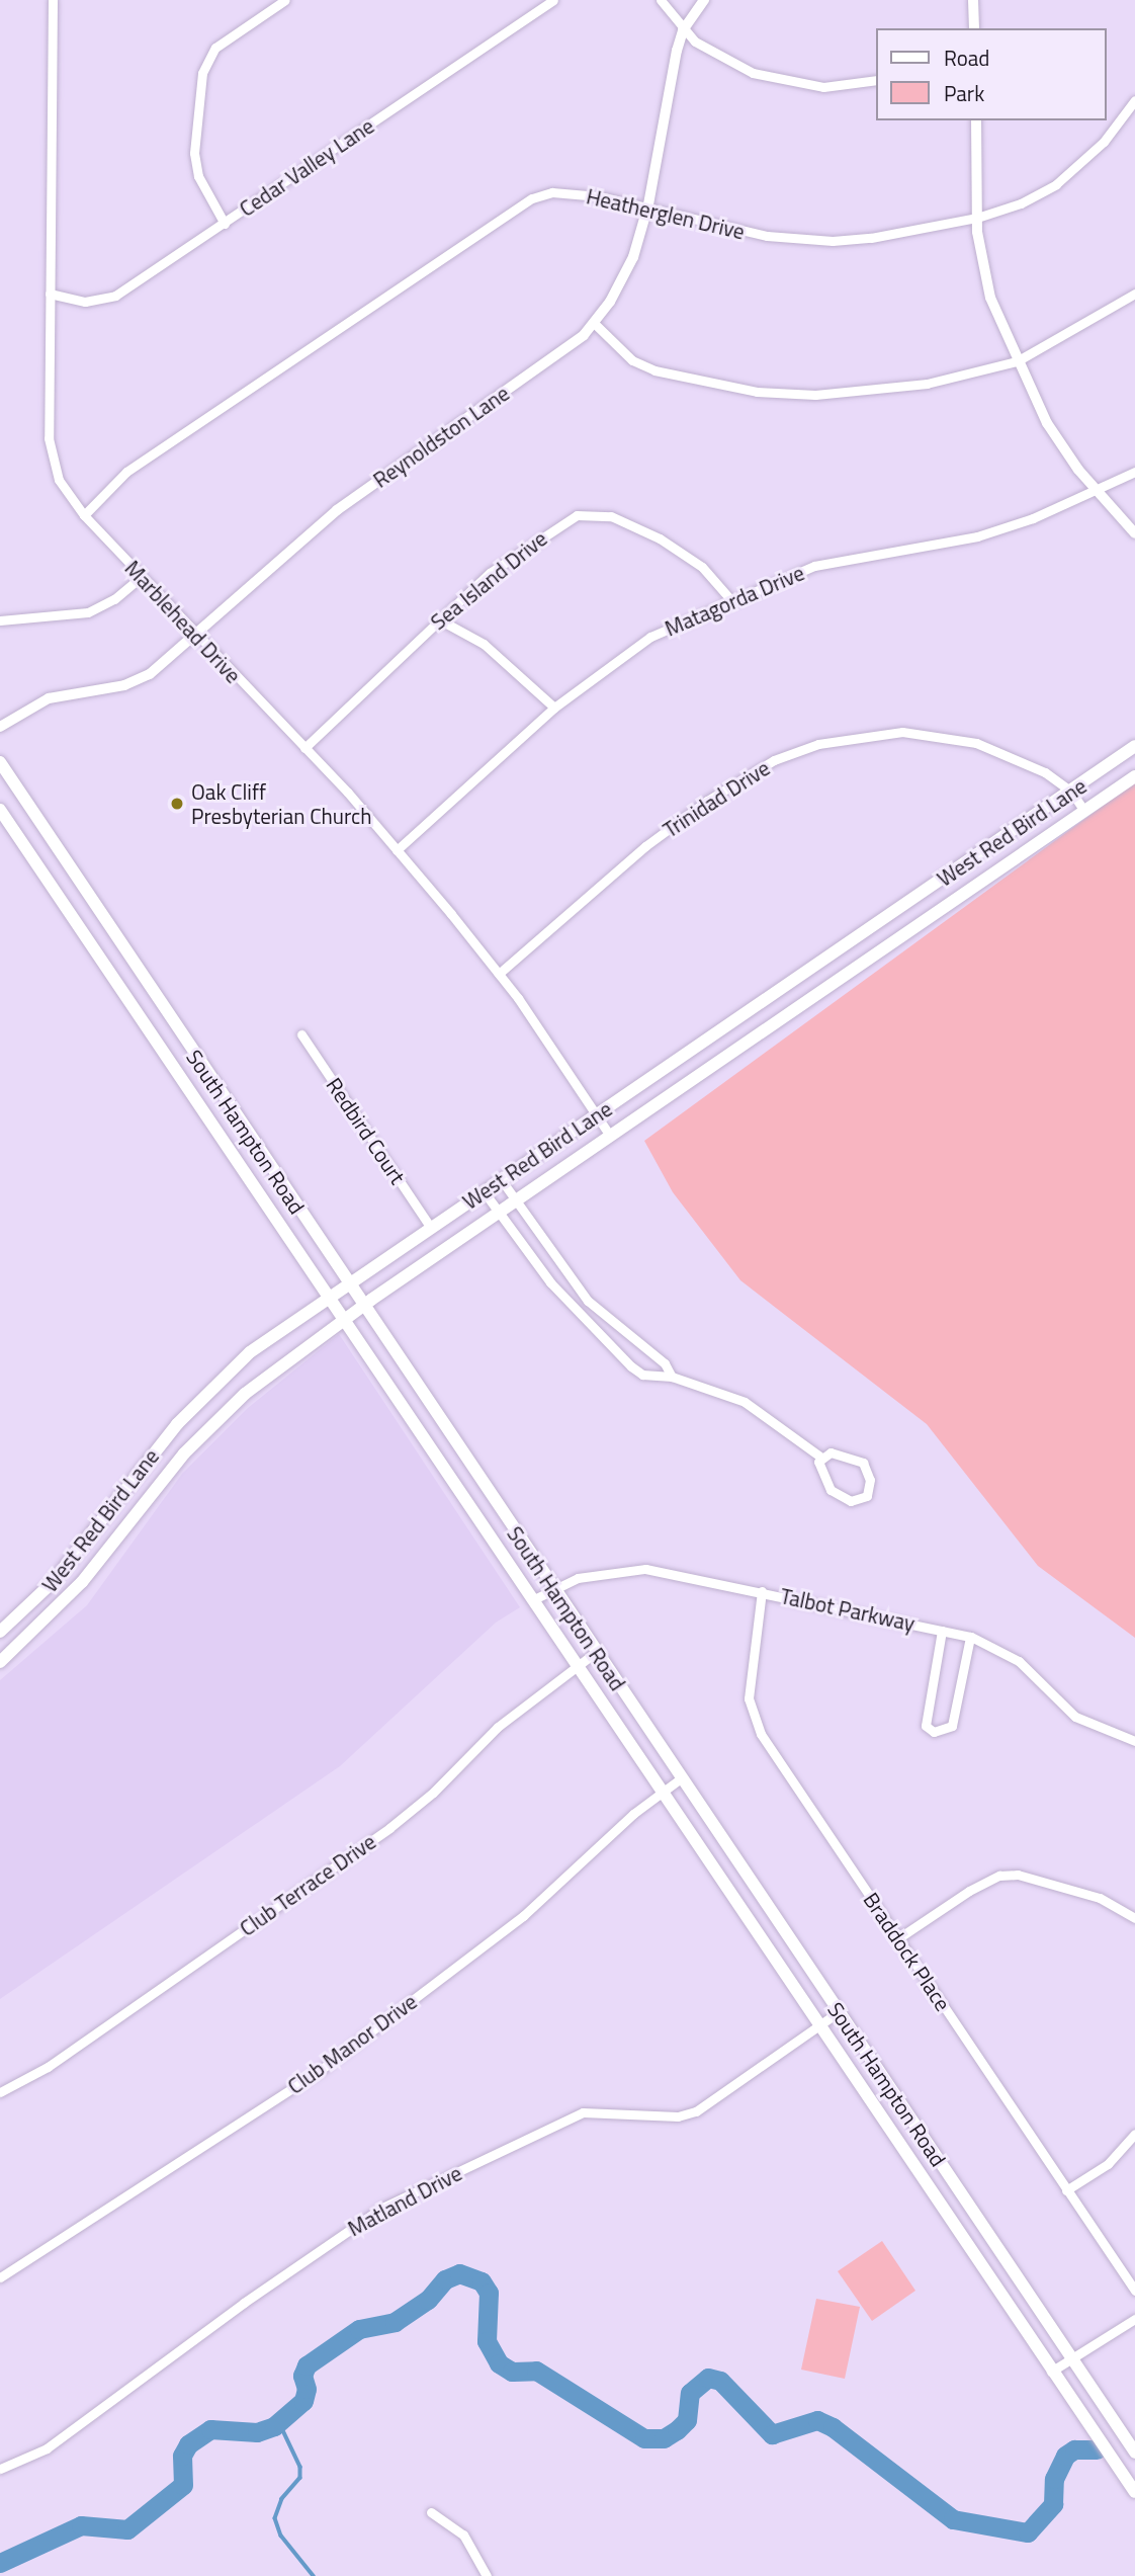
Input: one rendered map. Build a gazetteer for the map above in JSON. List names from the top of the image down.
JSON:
{
  "streets": {
    "main road": ["West Red Bird Lane", "South Hampton Road"],
    "street": [
      "Cedar Valley Lane",
      "Heatherglen Drive",
      "Reynoldston Lane",
      "Sea Island Drive",
      "Matagorda Drive",
      "Marblehead Drive",
      "Trinidad Drive",
      "Redbird Court",
      "Talbot Parkway",
      "Club Terrace Drive",
      "Braddock Place",
      "Club Manor Drive",
      "Matland Drive"
    ]
  },
  "crossings": [
    ["Cedar Valley Lane", "Marblehead Drive"],
    ["Heatherglen Drive", "Reynoldston Lane"],
    ["Heatherglen Drive", "Marblehead Drive"],
    ["Reynoldston Lane", "Marblehead Drive"],
    ["Sea Island Drive", "Matagorda Drive"],
    ["Sea Island Drive", "Marblehead Drive"],
    ["Matagorda Drive", "Marblehead Drive"],
    ["Marblehead Drive", "Trinidad Drive"],
    ["Marblehead Drive", "West Red Bird Lane"],
    ["Trinidad Drive", "West Red Bird Lane"],
    ["West Red Bird Lane", "Redbird Court"],
    ["West Red Bird Lane", "South Hampton Road"],
    ["South Hampton Road", "Talbot Parkway"],
    ["South Hampton Road", "Club Terrace Drive"],
    ["South Hampton Road", "Club Manor Drive"],
    ["South Hampton Road", "Matland Drive"],
    ["Talbot Parkway", "Braddock Place"]
  ],
  "places": ["Oak Cliff Presbyterian Church"],
  "legend": ["Road", "Park"]
}
